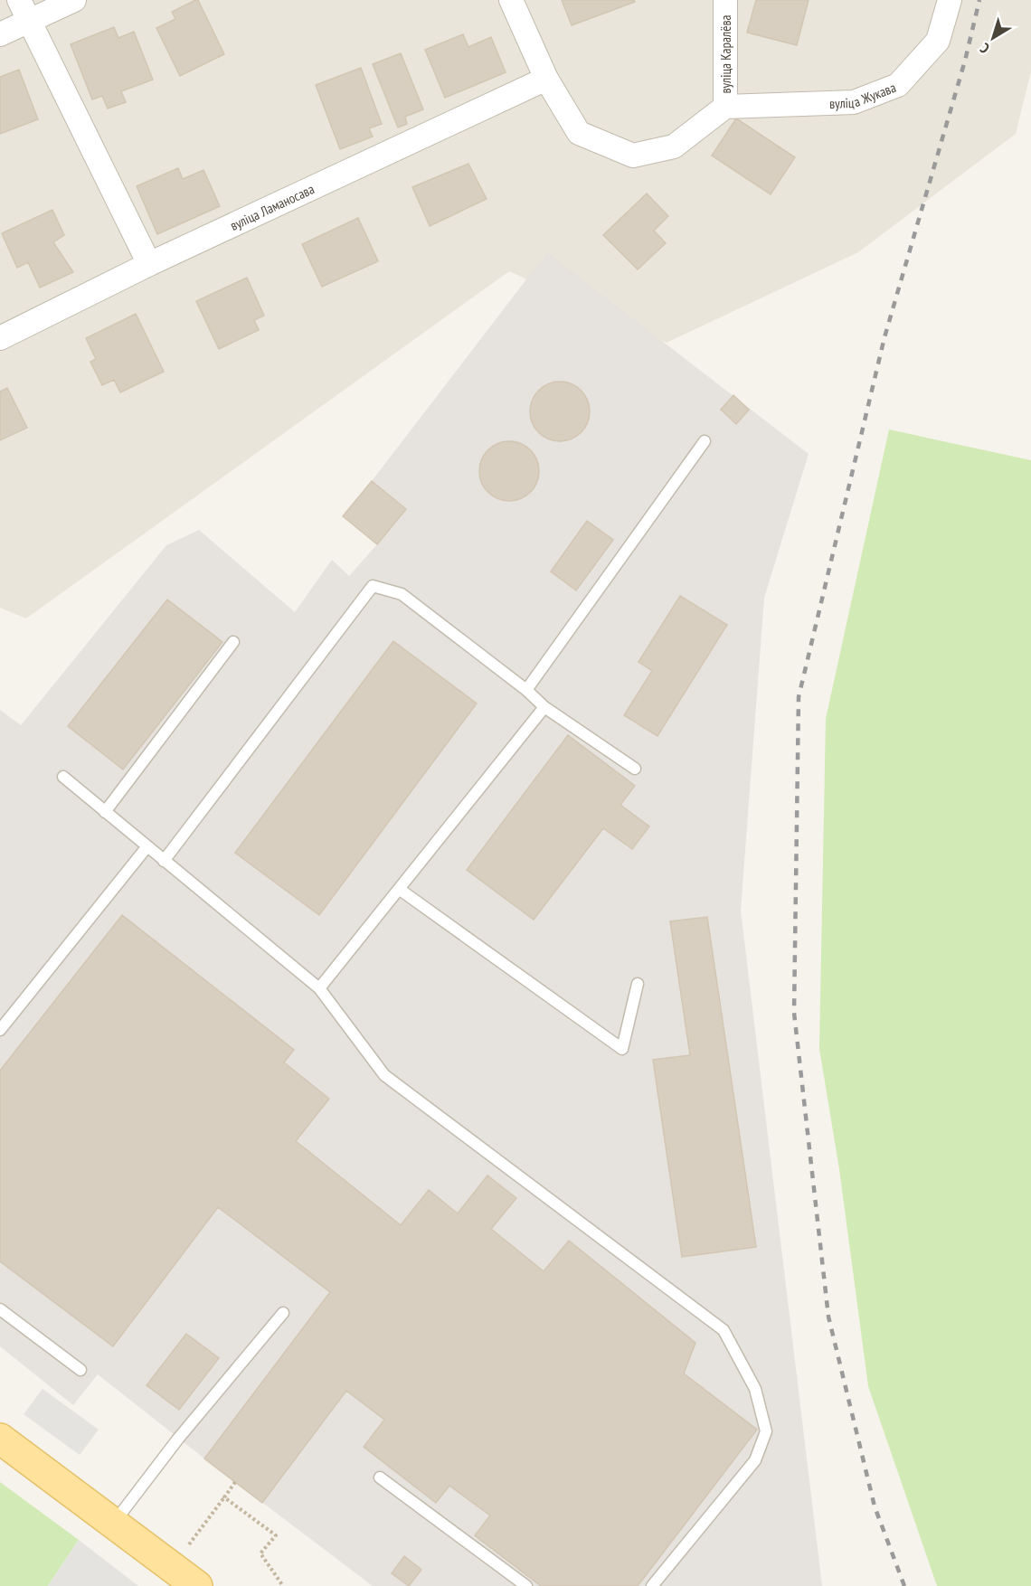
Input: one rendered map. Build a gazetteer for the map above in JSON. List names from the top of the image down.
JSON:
{
  "streets": {
    "street": ["вуліца Каралёва", "вуліца Жукава", "вуліца Ламаносава"]
  },
  "crossings": [
    ["вуліца Каралёва", "вуліца Жукава"],
    ["вуліца Каралёва", "вуліца Ламаносава"]
  ],
  "north": "bottom left"
}
